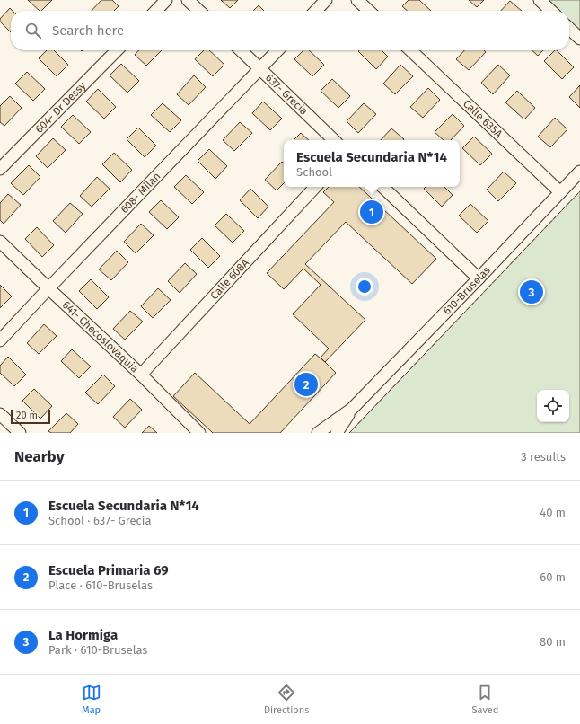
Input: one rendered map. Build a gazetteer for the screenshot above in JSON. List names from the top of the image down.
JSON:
{
  "streets": {
    "street": [
      "637- Grecia",
      "604- Dr Dessy",
      "Calle 635A",
      "608- Milan",
      "Calle 608A",
      "610-Bruselas",
      "641- Checoslovaquia"
    ]
  },
  "crossings": [
    ["637- Grecia", "608- Milan"],
    ["Calle 635A", "610-Bruselas"],
    ["608- Milan", "641- Checoslovaquia"],
    ["Calle 608A", "641- Checoslovaquia"]
  ],
  "scale_bar": "20 m",
  "page": {
    "search": "Search here",
    "popup": ["Escuela Secundaria N*14", "School"],
    "pins": ["1", "3", "2"],
    "scale": "20 m",
    "heading": ["Nearby", "3 results"],
    "list": [
      {
        "mark": "1",
        "name": "Escuela Secundaria N*14",
        "note": "School · 637- Grecia",
        "value": "40 m"
      },
      {
        "mark": "2",
        "name": "Escuela Primaria 69",
        "note": "Place · 610-Bruselas",
        "value": "60 m"
      },
      {
        "mark": "3",
        "name": "La Hormiga",
        "note": "Park · 610-Bruselas",
        "value": "80 m"
      }
    ],
    "nav": ["Map", "Directions", "Saved"]
  }
}
